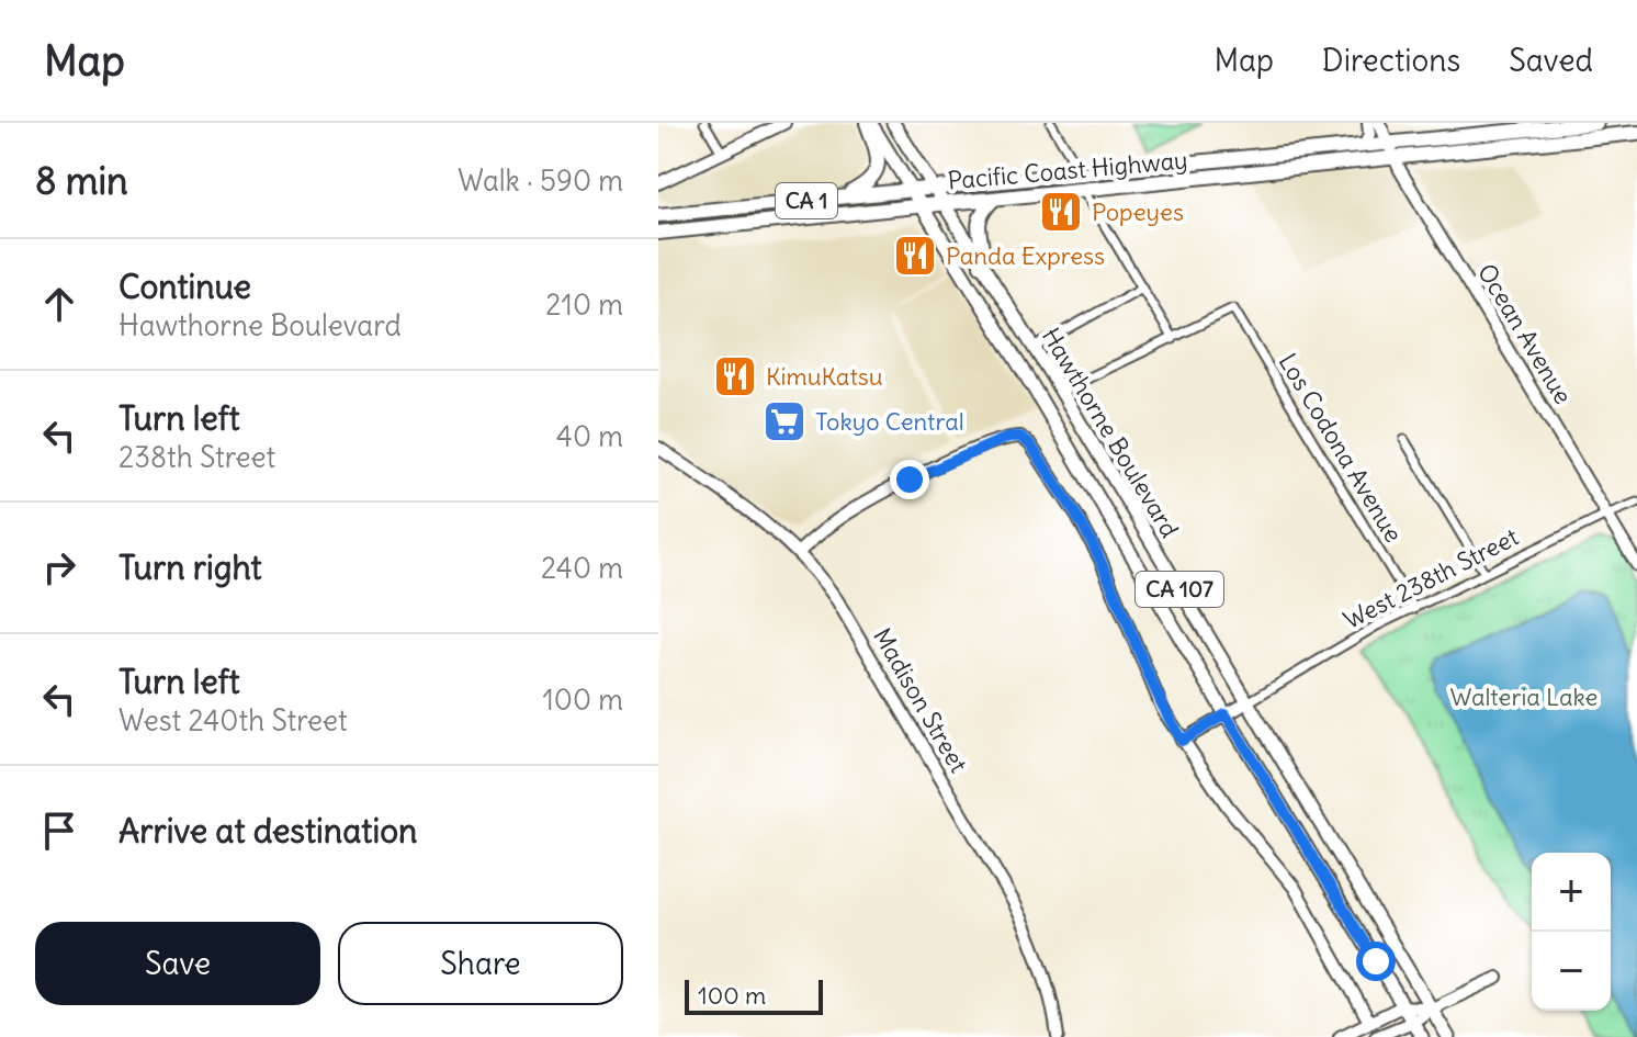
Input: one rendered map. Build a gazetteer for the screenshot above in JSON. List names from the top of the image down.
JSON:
{
  "streets": {
    "highway": ["Pacific Coast Highway", "CA 1"],
    "main road": ["Hawthorne Boulevard", "CA 107"],
    "street": [
      "Ocean Avenue",
      "Los Codona Avenue",
      "West 238th Street",
      "Madison Street"
    ]
  },
  "crossings": [
    ["Pacific Coast Highway", "Ocean Avenue"],
    ["Pacific Coast Highway", "Hawthorne Boulevard"],
    ["Ocean Avenue", "West 238th Street"],
    ["Hawthorne Boulevard", "West 238th Street"],
    ["Los Codona Avenue", "West 238th Street"]
  ],
  "parks": ["Walteria Lake"],
  "places": {
    "restaurant": ["Popeyes", "Panda Express", "KimuKatsu"],
    "supermarket": ["Tokyo Central"]
  },
  "scale_bar": "100 m",
  "page": {
    "header": "Map",
    "nav": ["Map", "Directions", "Saved"],
    "heading": ["8 min", "Walk · 590 m"],
    "list": [
      ["Continue", "Hawthorne Boulevard", "210 m"],
      ["Turn left", "238th Street", "40 m"],
      ["Turn right", "240 m"],
      ["Turn left", "West 240th Street", "100 m"],
      "Arrive at destination"
    ],
    "map_buttons": ["+", "−"],
    "buttons": ["Save", "Share"],
    "scale": "100 m"
  }
}
